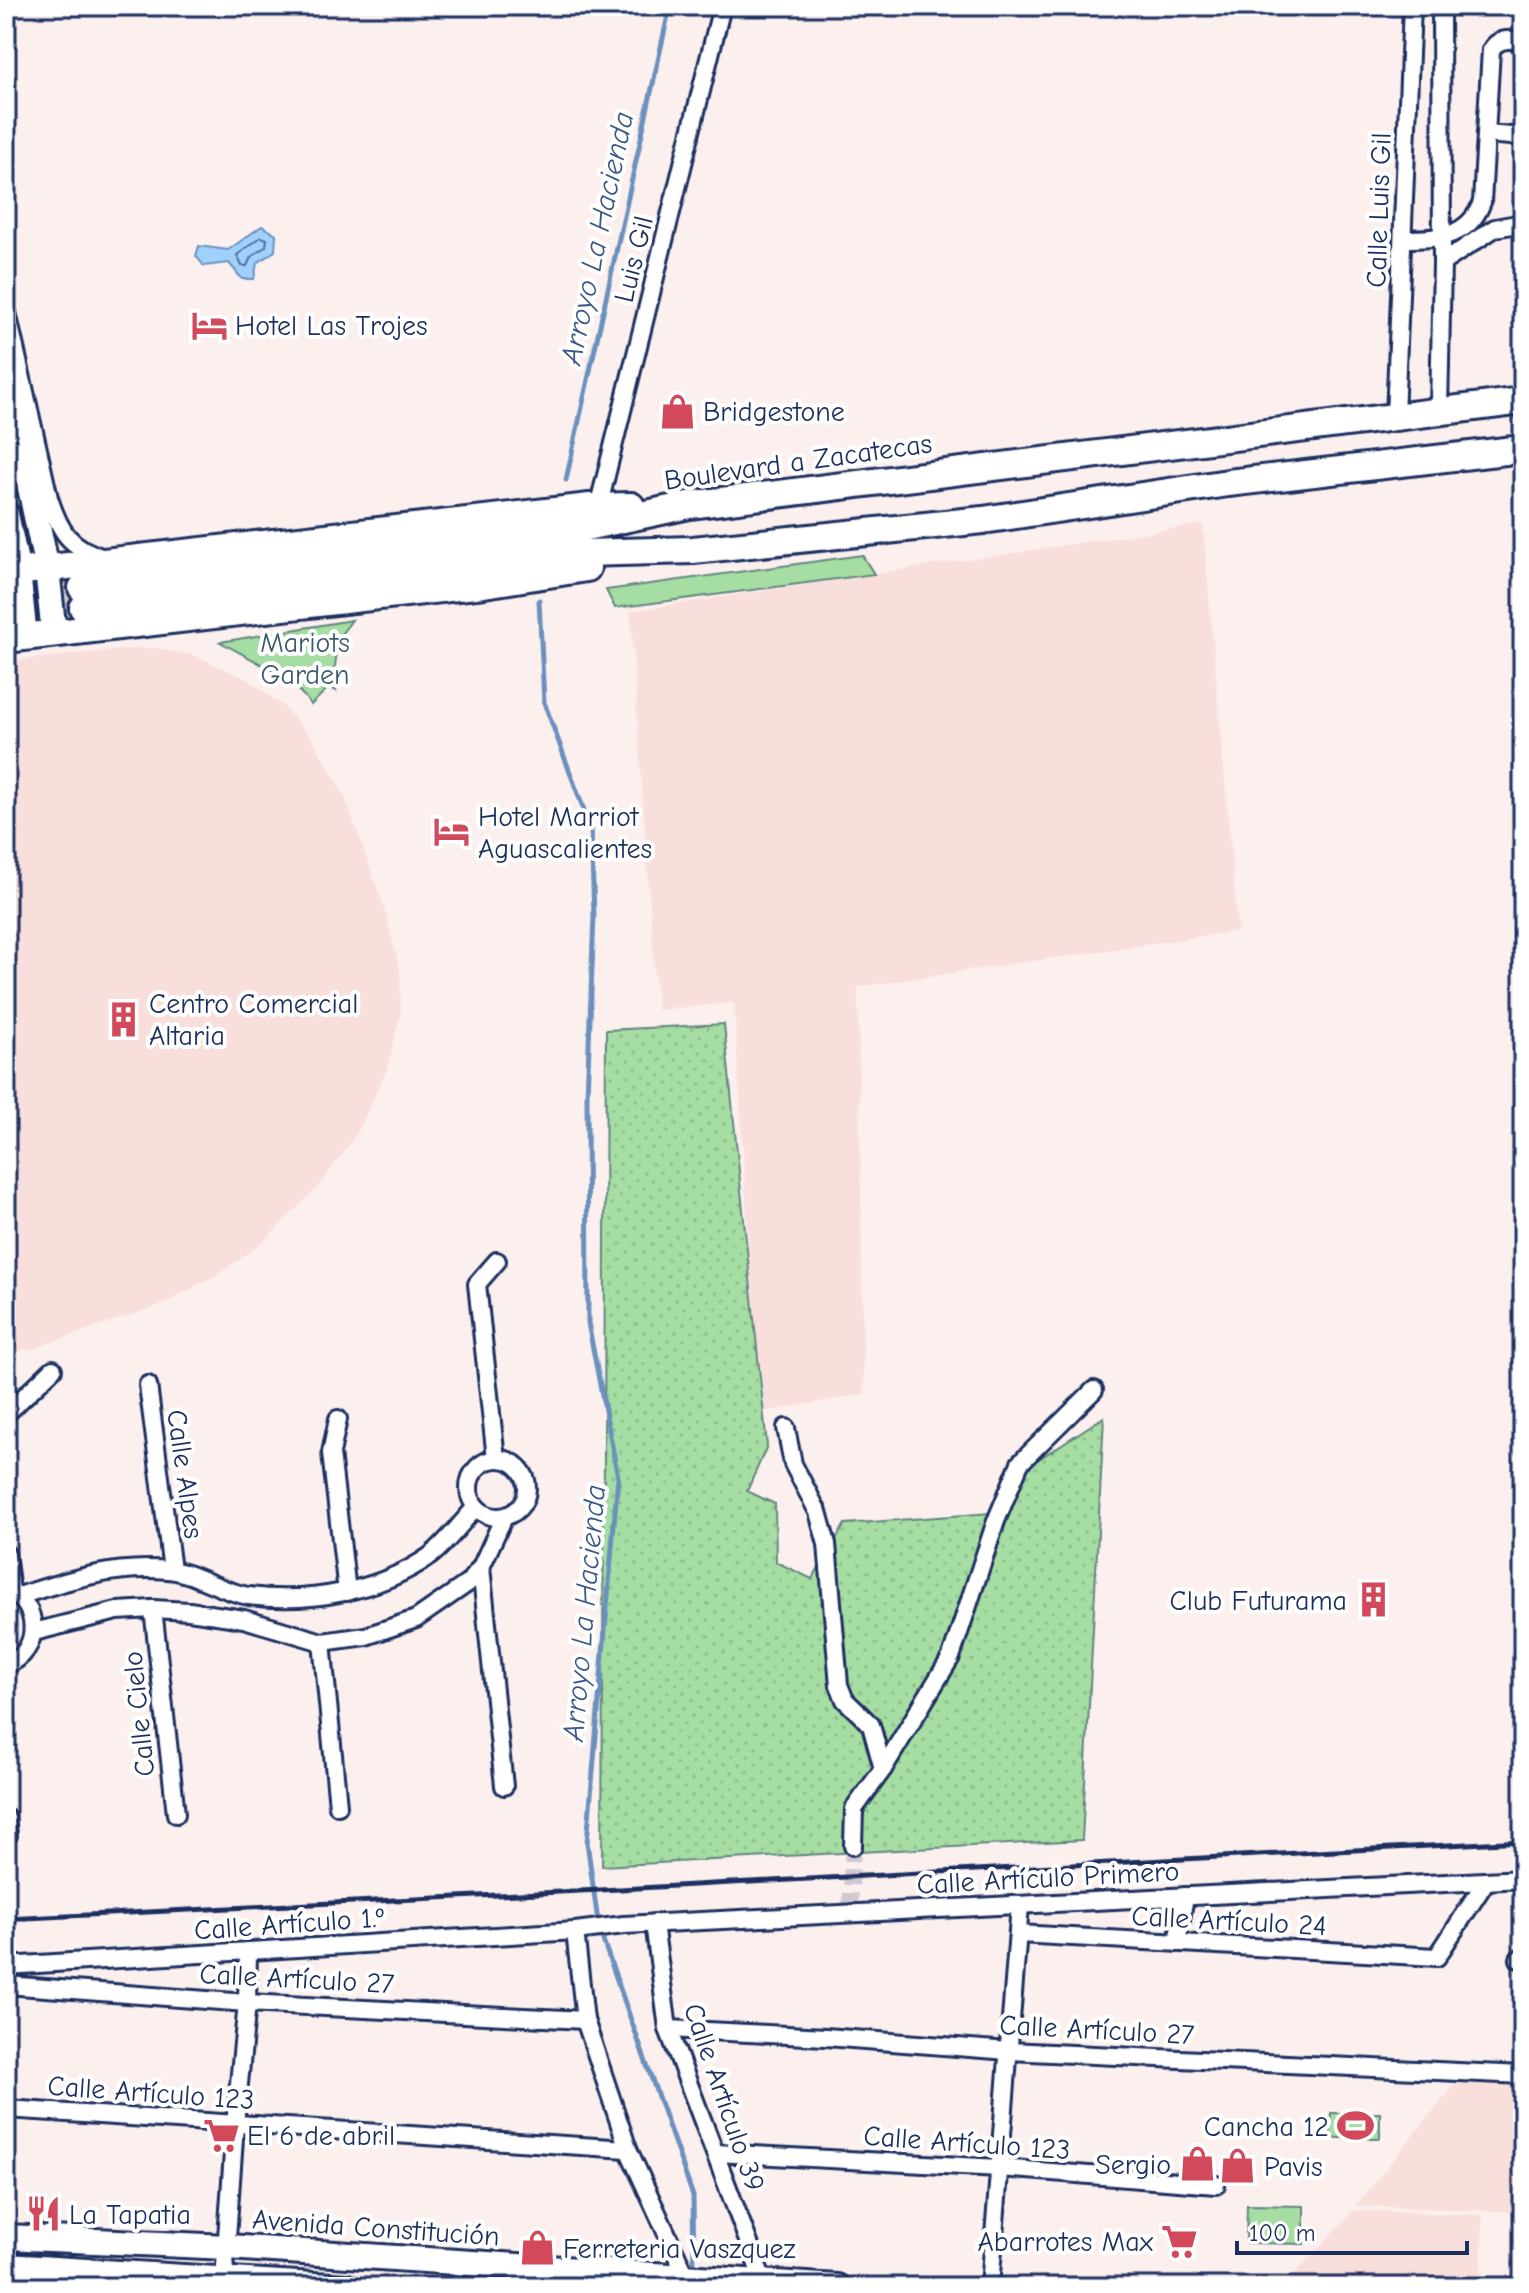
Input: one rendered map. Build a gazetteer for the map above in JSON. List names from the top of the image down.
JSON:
{
  "streets": {
    "main road": ["Boulevard a Zacatecas", "Avenida Constitución"],
    "street": [
      "Calle Luis Gil",
      "Luis Gil",
      "Calle Alpes",
      "Calle Cielo",
      "Calle Artículo Primero",
      "Calle Artículo 24",
      "Calle Artículo 1.º",
      "Calle Artículo 27",
      "Calle Artículo 123",
      "Calle Artículo 39"
    ]
  },
  "crossings": [
    ["Calle Luis Gil", "Boulevard a Zacatecas"],
    ["Luis Gil", "Boulevard a Zacatecas"],
    ["Calle Artículo Primero", "Calle Artículo 24"],
    ["Calle Artículo Primero", "Calle Artículo 1.º"],
    ["Calle Artículo Primero", "Calle Artículo 39"],
    ["Calle Artículo 27", "Calle Artículo 39"],
    ["Calle Artículo 123", "Calle Artículo 39"],
    ["Calle Artículo 39", "Avenida Constitución"]
  ],
  "water": ["Arroyo La Hacienda"],
  "parks": ["Mariots Garden"],
  "places": {
    "hotel": ["Hotel Las Trojes", "Hotel Marriot Aguascalientes"],
    "shop": [
      "Bridgestone",
      "Sergio",
      "Pavis",
      "Ferreteria Vaszquez"
    ],
    "building": ["Centro Comercial Altaria", "Club Futurama"],
    "sports": ["Cancha 12"],
    "supermarket": ["El 6 de abril", "Abarrotes Max"],
    "restaurant": ["La Tapatia"]
  },
  "scale_bar": "100 m"
}
